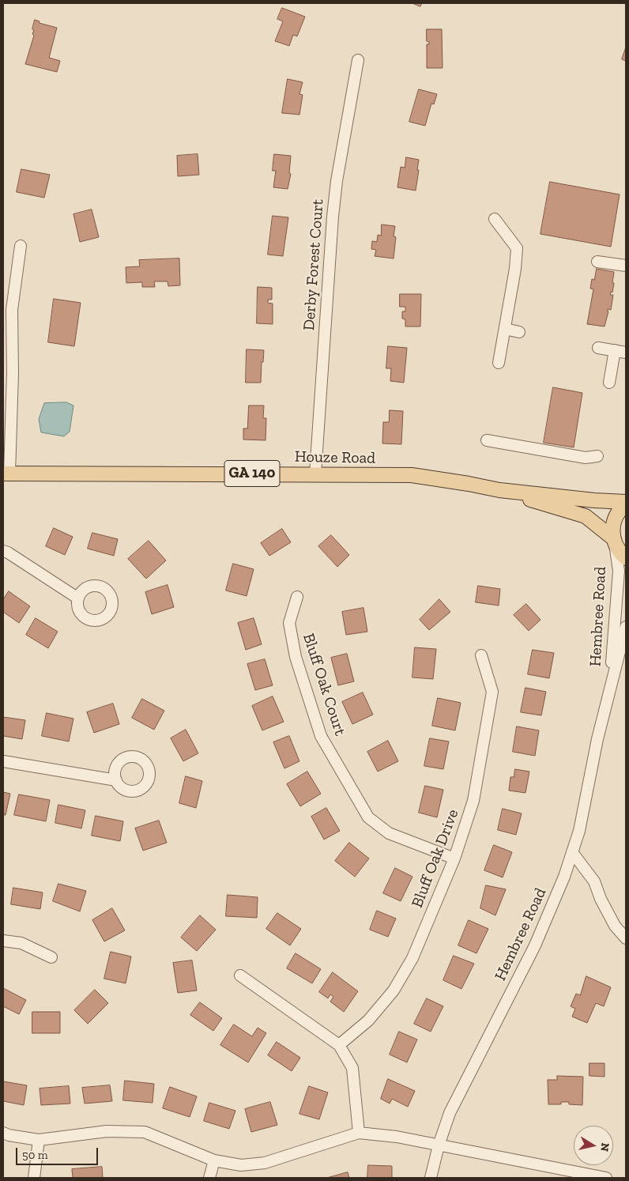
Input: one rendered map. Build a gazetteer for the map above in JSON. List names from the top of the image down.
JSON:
{
  "streets": {
    "main road": ["Houze Road", "GA 140"],
    "street": [
      "Derby Forest Court",
      "Hembree Road",
      "Bluff Oak Court",
      "Bluff Oak Drive"
    ]
  },
  "crossings": [
    ["Derby Forest Court", "Houze Road"],
    ["Houze Road", "Hembree Road"],
    ["Bluff Oak Court", "Bluff Oak Drive"]
  ],
  "scale_bar": "50 m",
  "north": "right"
}
